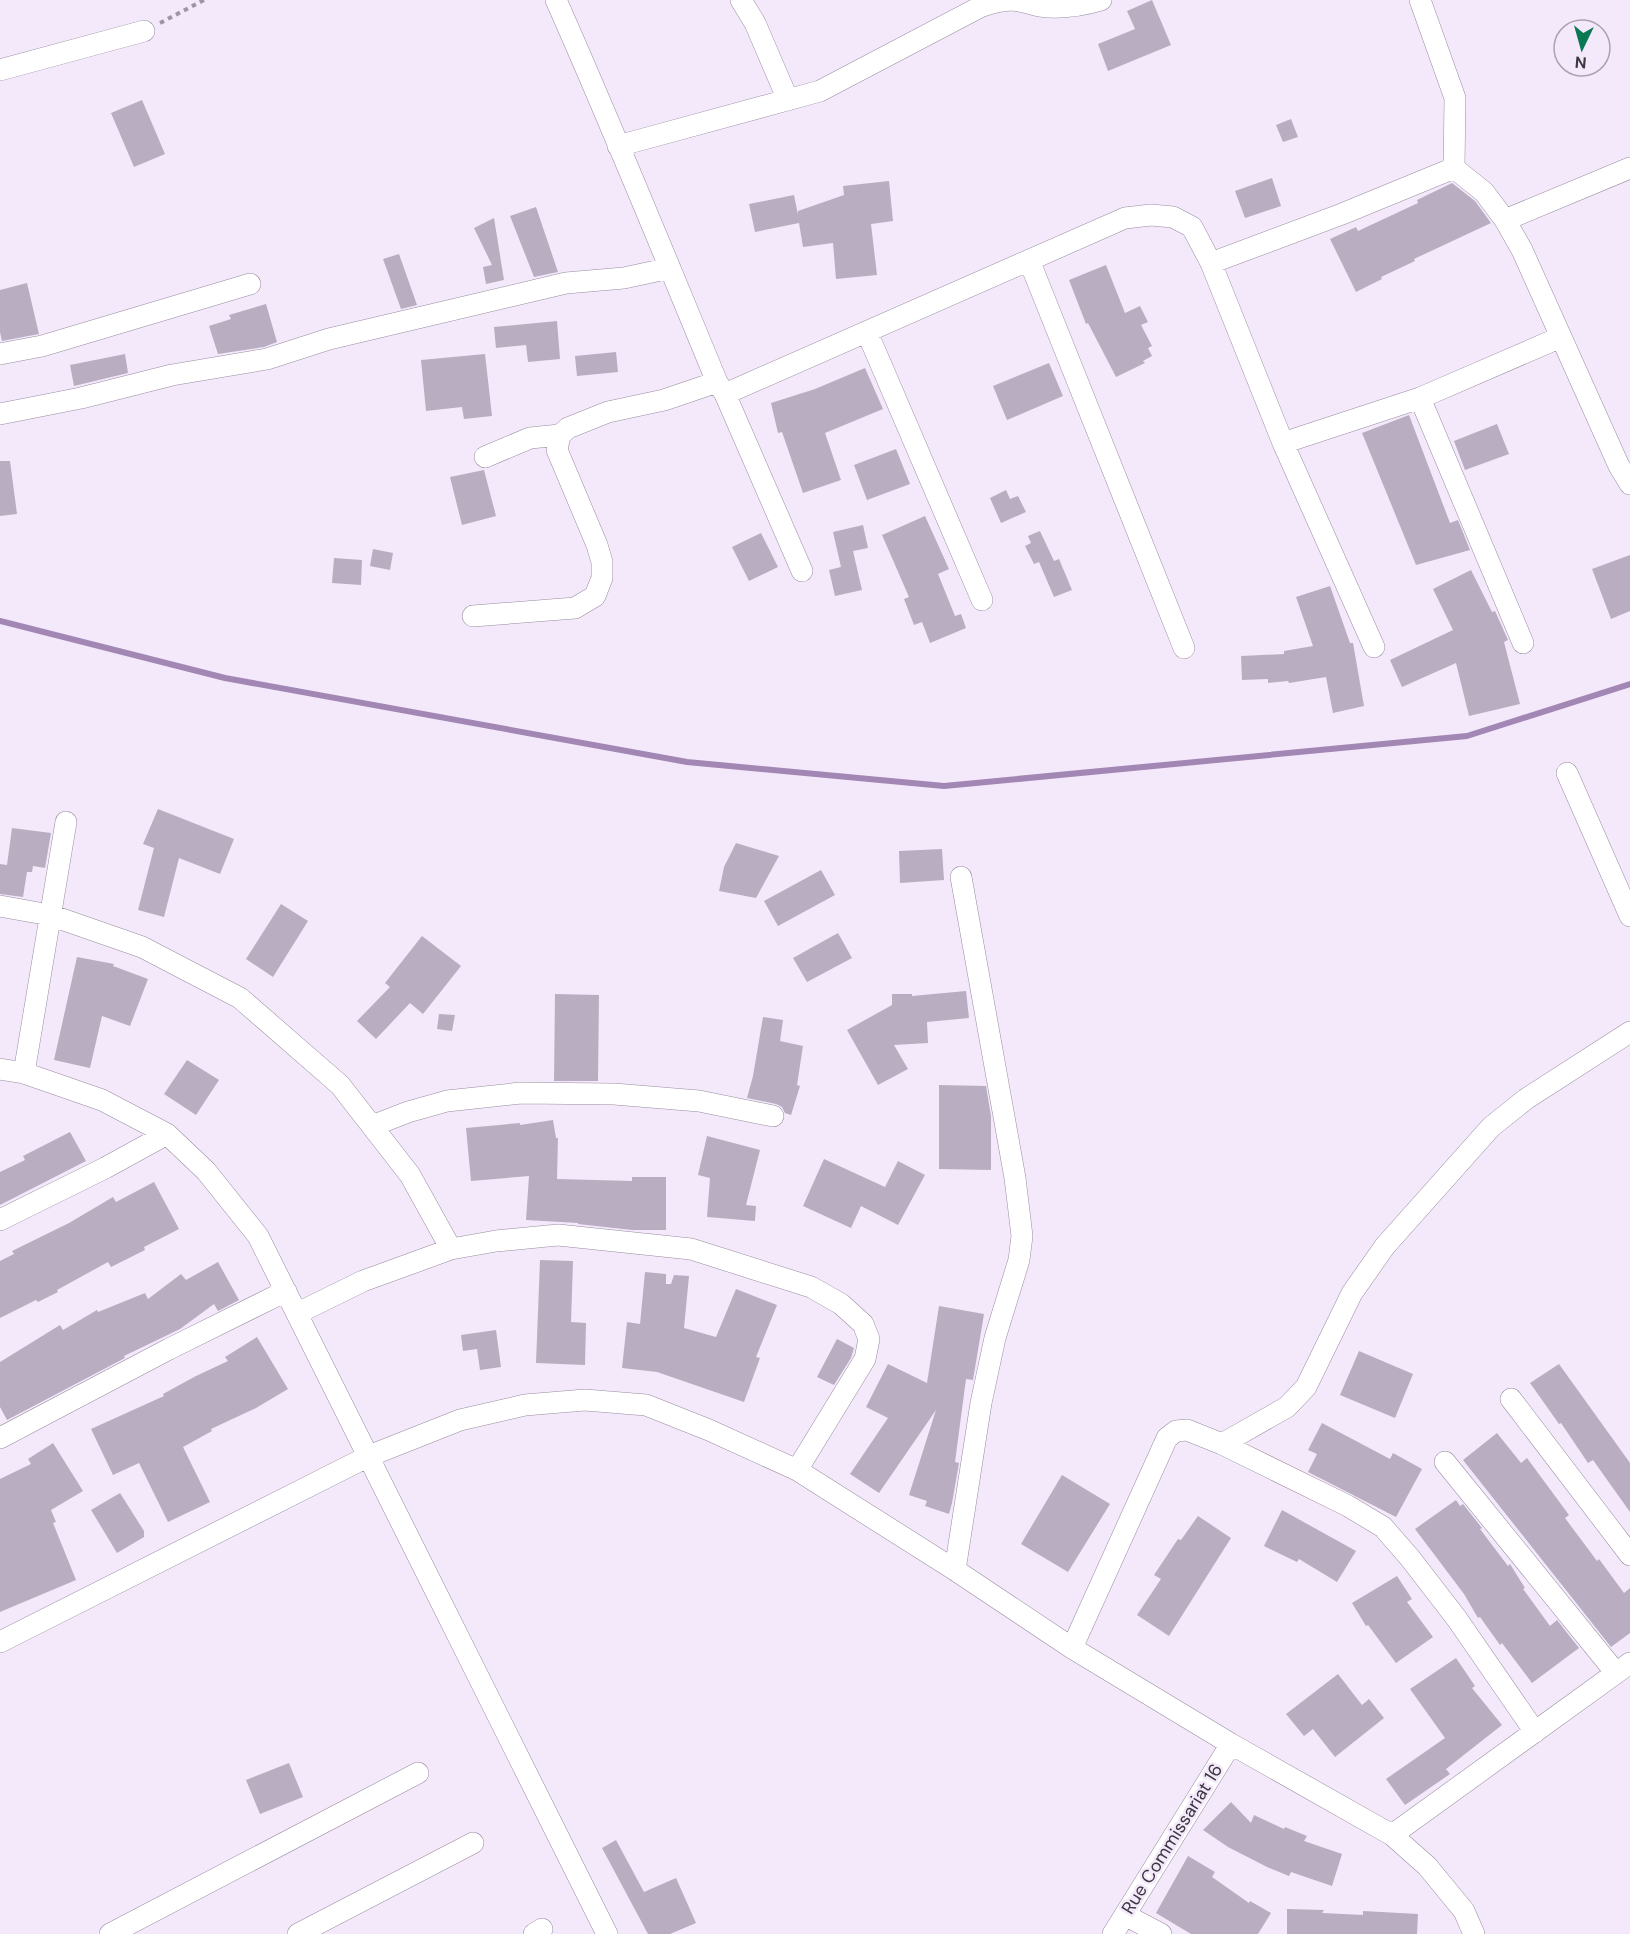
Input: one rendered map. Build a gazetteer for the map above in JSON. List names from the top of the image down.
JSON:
{
  "streets": {
    "street": ["Rue Commissariat 16"]
  },
  "north": "bottom"
}
